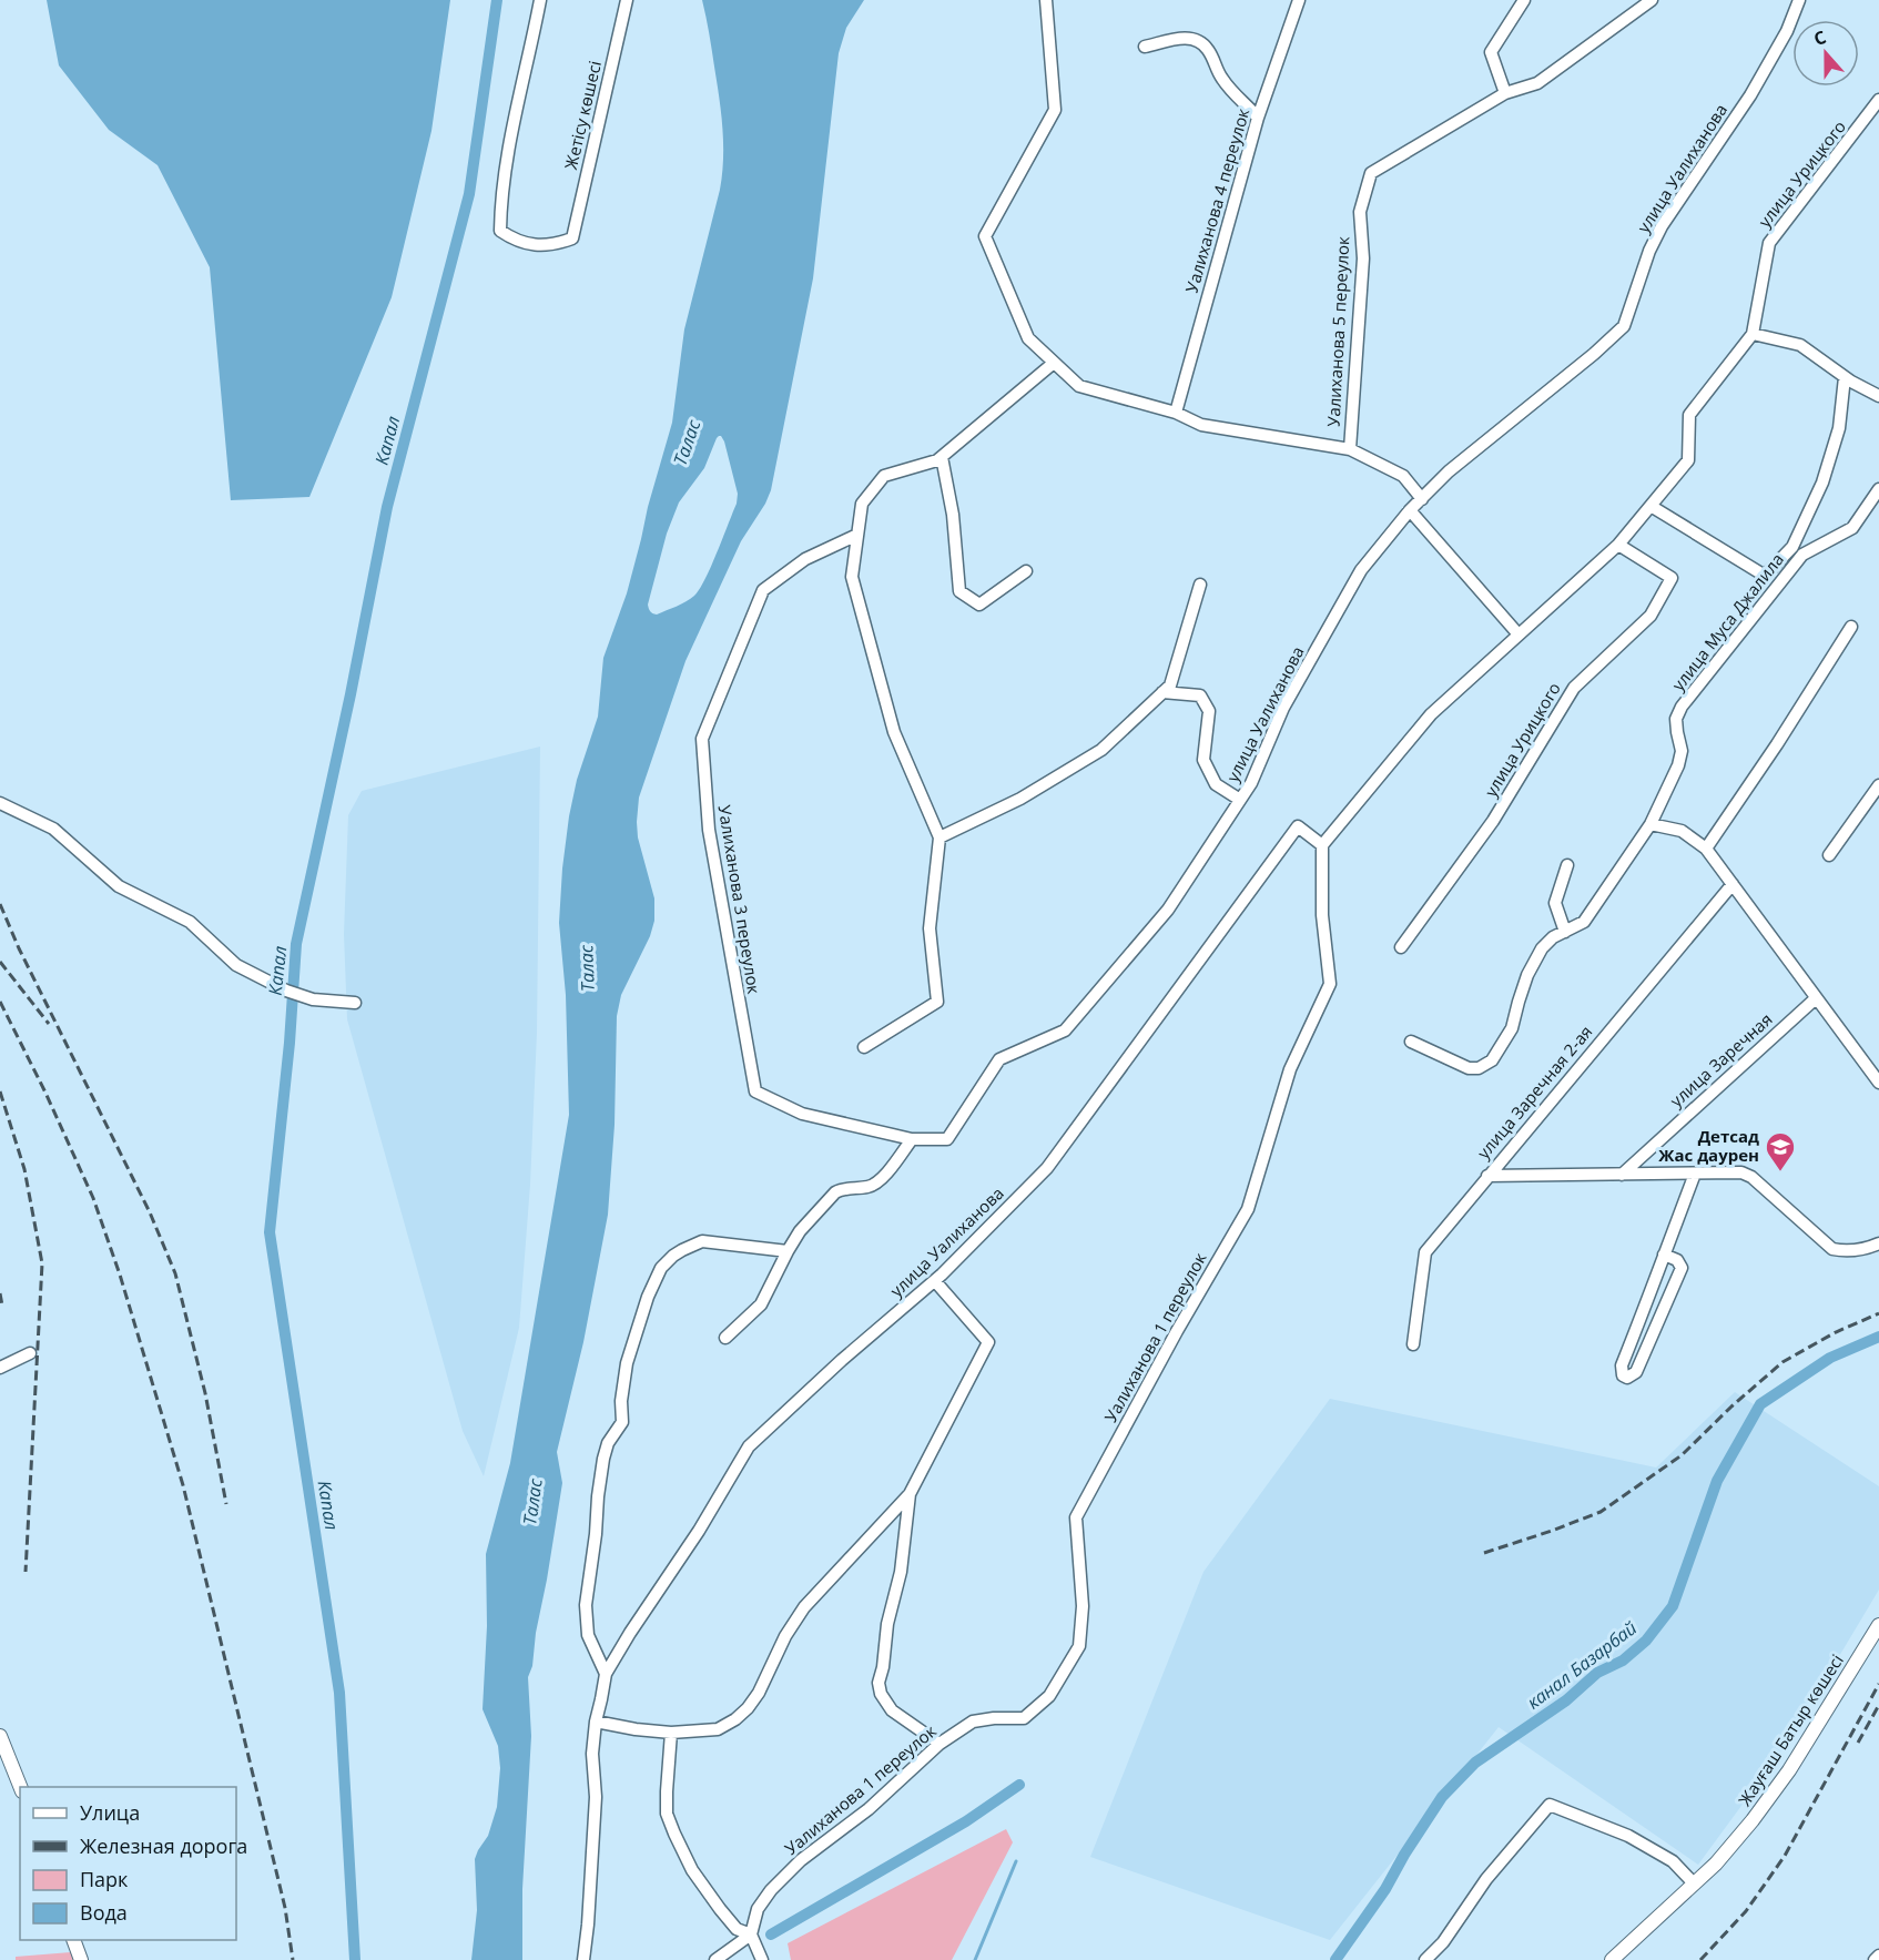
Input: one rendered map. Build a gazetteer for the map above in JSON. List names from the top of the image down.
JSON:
{
  "streets": {
    "main road": ["Жауғаш Батыр көшесі"],
    "street": [
      "Жетісу көшесі",
      "улица Уалиханова",
      "улица Урицкого",
      "Уалиханова 4 переулок",
      "Уалиханова 5 переулок",
      "улица Муса Джалила",
      "Уалиханова 3 переулок",
      "улица Заречная",
      "улица Заречная 2-ая",
      "Уалиханова 1 переулок"
    ]
  },
  "crossings": [
    ["улица Уалиханова", "Уалиханова 3 переулок"],
    ["улица Уалиханова", "Уалиханова 1 переулок"]
  ],
  "water": ["Капал", "Талас", "канал Базарбай"],
  "places": {
    "school or university": ["Детсад Жас даурен"]
  },
  "legend": [
    "Улица",
    "Железная дорога",
    "Парк",
    "Вода"
  ],
  "north": "top"
}
